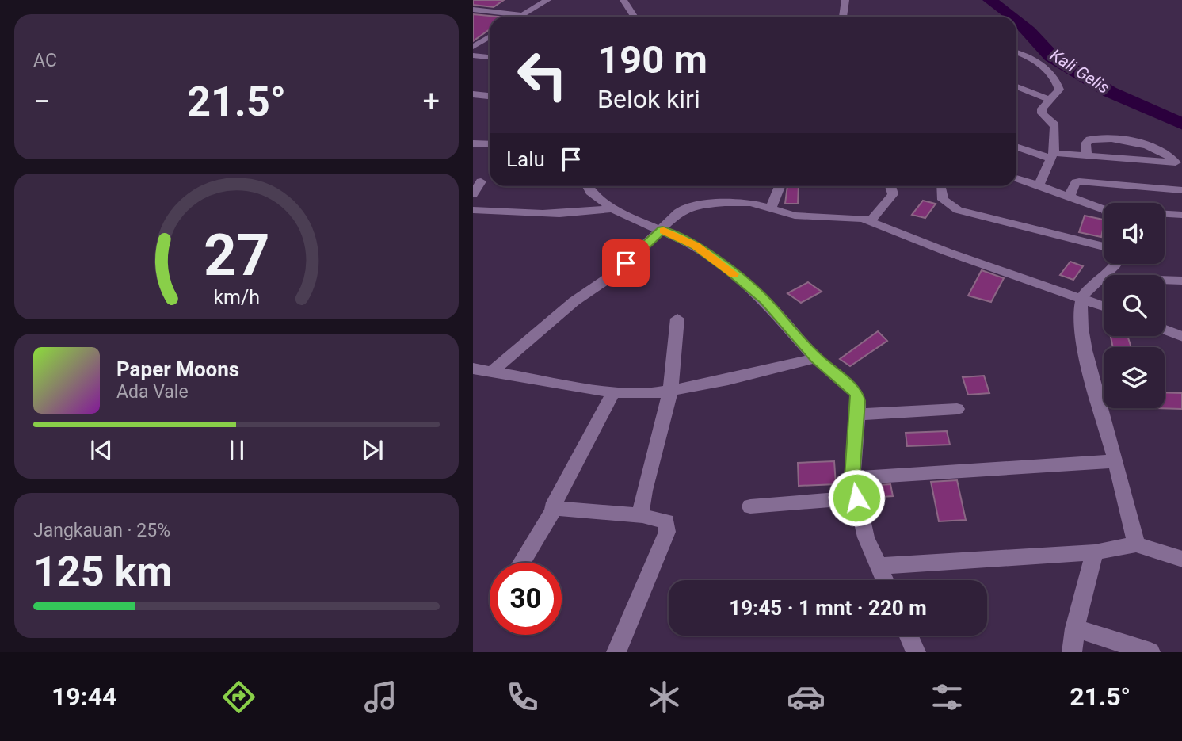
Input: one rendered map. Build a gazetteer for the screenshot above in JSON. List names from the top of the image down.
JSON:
{
  "water": ["Kali Gelis"],
  "page": {
    "tile": [
      "AC",
      ["Jangkauan · 25%", "125 km"]
    ],
    "turn": ["190 m", "Belok kiri"],
    "heat": ["−", "21.5°", "+"],
    "then": "Lalu",
    "song": ["Paper Moons", "Ada Vale"],
    "limit": "30",
    "trip": "19:45 · 1 mnt · 220 m",
    "tabs": ["19:44", "21.5°"],
    "gauge": ["27", "km/h"]
  }
}
